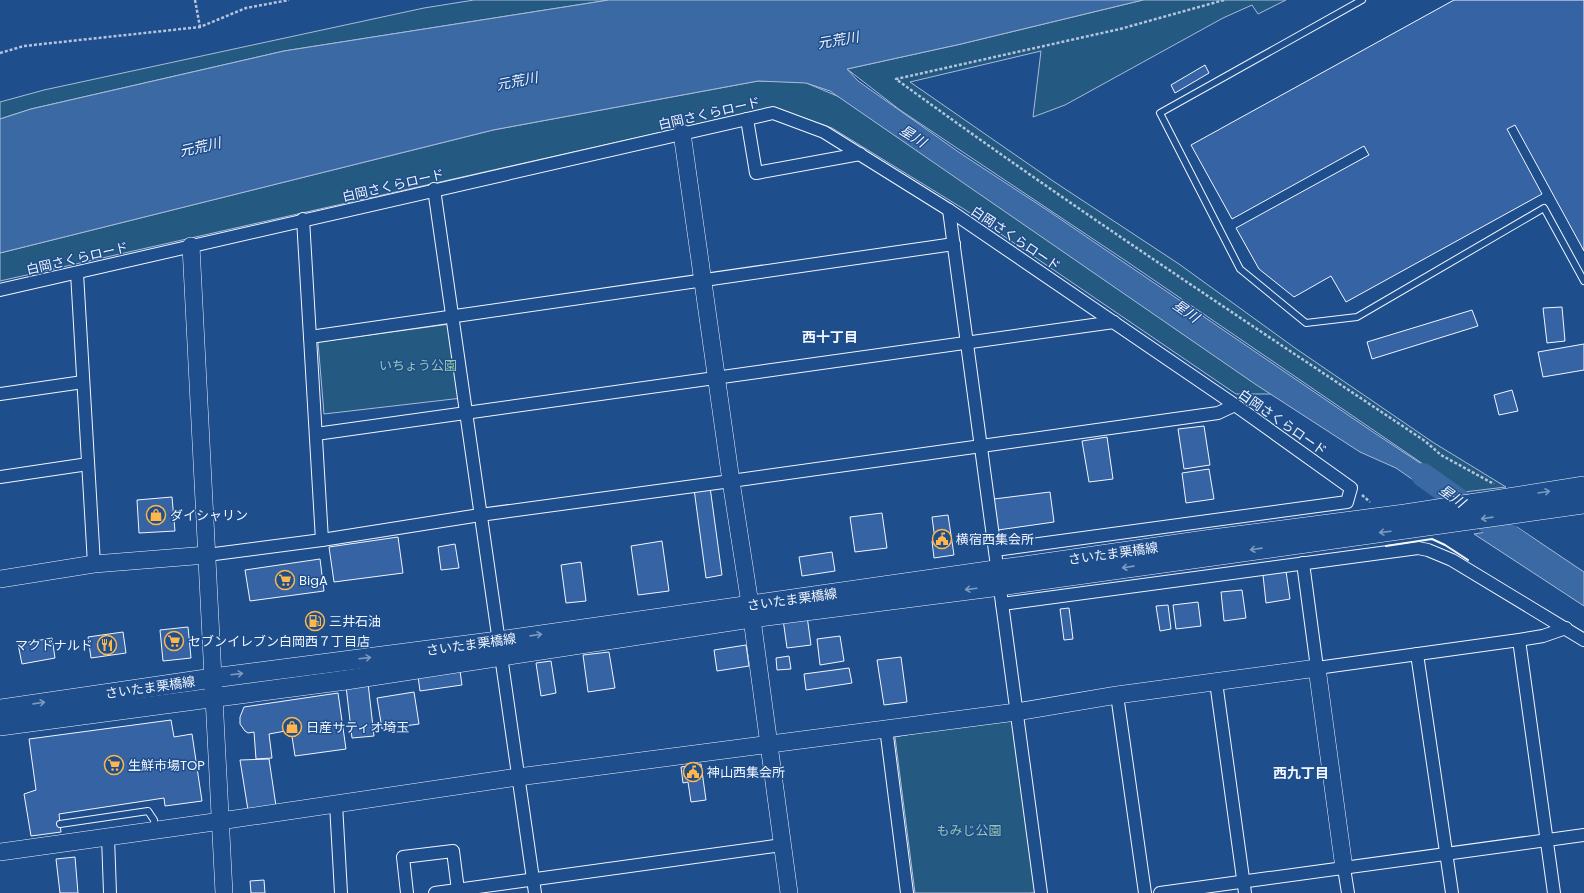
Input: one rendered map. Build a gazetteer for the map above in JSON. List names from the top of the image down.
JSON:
{
  "streets": {
    "main road": ["さいたま栗橋線"],
    "street": ["白岡さくらロード"]
  },
  "districts": ["西十丁目", "西九丁目"],
  "water": ["元荒川", "星川"],
  "parks": ["いちょう公園", "もみじ公園"],
  "places": {
    "shop": ["ダイシャリン", "日産サティオ埼玉"],
    "public building": ["横宿西集会所", "神山西集会所"],
    "supermarket": ["BigA", "セブンイレブン白岡西７丁目店", "生鮮市場TOP"],
    "fuel station": ["三井石油"],
    "restaurant": ["マクドナルド"]
  }
}
